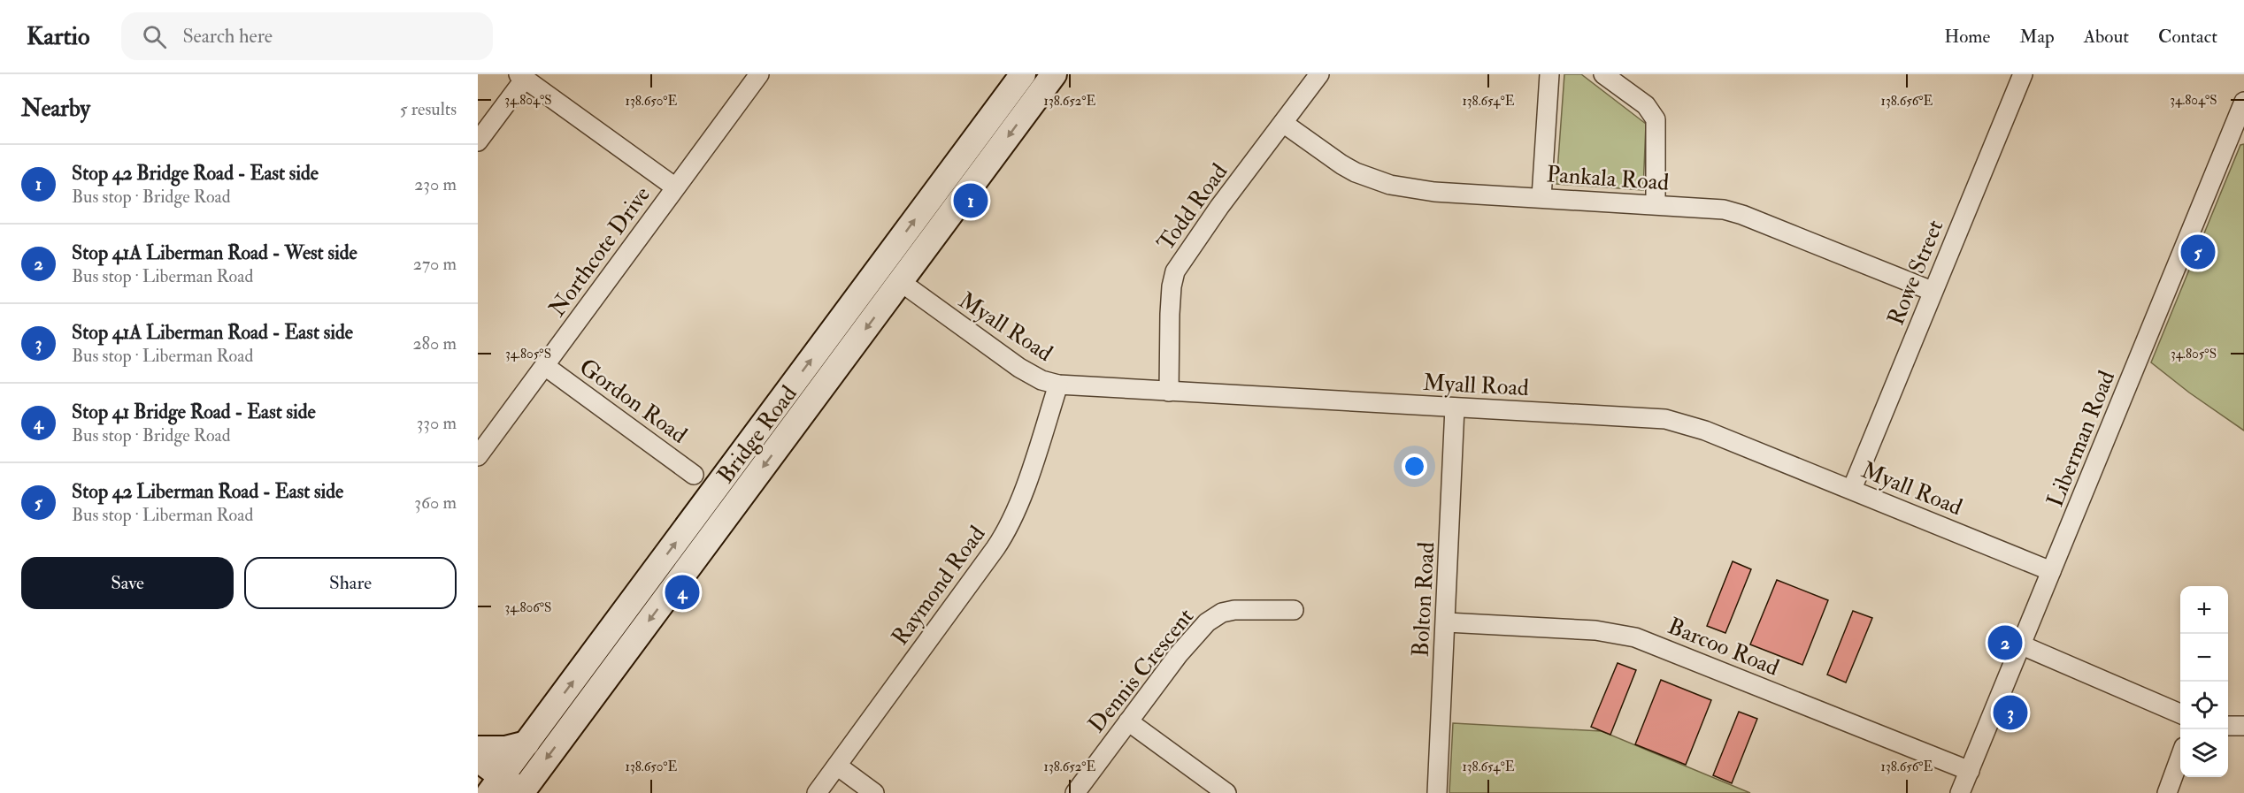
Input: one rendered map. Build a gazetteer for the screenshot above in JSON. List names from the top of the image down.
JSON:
{
  "streets": {
    "main road": ["Bridge Road"],
    "street": [
      "Pankala Road",
      "Todd Road",
      "Northcote Drive",
      "Rowe Street",
      "Myall Road",
      "Gordon Road",
      "Liberman Road",
      "Raymond Road",
      "Bolton Road",
      "Barcoo Road",
      "Dennis Crescent"
    ]
  },
  "crossings": [
    ["Pankala Road", "Todd Road"],
    ["Pankala Road", "Rowe Street"],
    ["Todd Road", "Myall Road"],
    ["Northcote Drive", "Gordon Road"],
    ["Rowe Street", "Myall Road"],
    ["Myall Road", "Bridge Road"],
    ["Myall Road", "Liberman Road"],
    ["Myall Road", "Raymond Road"],
    ["Myall Road", "Bolton Road"],
    ["Liberman Road", "Barcoo Road"],
    ["Bolton Road", "Barcoo Road"]
  ],
  "page": {
    "header": "Kartio",
    "search": "Search here",
    "nav": [
      "Home",
      "Map",
      "About",
      "Contact"
    ],
    "heading": ["Nearby", "5 results"],
    "list": [
      {
        "mark": "1",
        "name": "Stop 42 Bridge Road - East side",
        "note": "Bus stop · Bridge Road",
        "value": "230 m"
      },
      {
        "mark": "2",
        "name": "Stop 41A Liberman Road - West side",
        "note": "Bus stop · Liberman Road",
        "value": "270 m"
      },
      {
        "mark": "3",
        "name": "Stop 41A Liberman Road - East side",
        "note": "Bus stop · Liberman Road",
        "value": "280 m"
      },
      {
        "mark": "4",
        "name": "Stop 41 Bridge Road - East side",
        "note": "Bus stop · Bridge Road",
        "value": "330 m"
      },
      {
        "mark": "5",
        "name": "Stop 42 Liberman Road - East side",
        "note": "Bus stop · Liberman Road",
        "value": "360 m"
      }
    ],
    "pins": [
      "1",
      "5",
      "4",
      "2",
      "3"
    ],
    "buttons": ["Save", "Share"],
    "map_buttons": ["+", "−"]
  },
  "coordinates": [
    "34.804°S",
    "138.650°E",
    "138.652°E",
    "138.654°E",
    "138.656°E",
    "34.805°S",
    "34.806°S"
  ]
}
